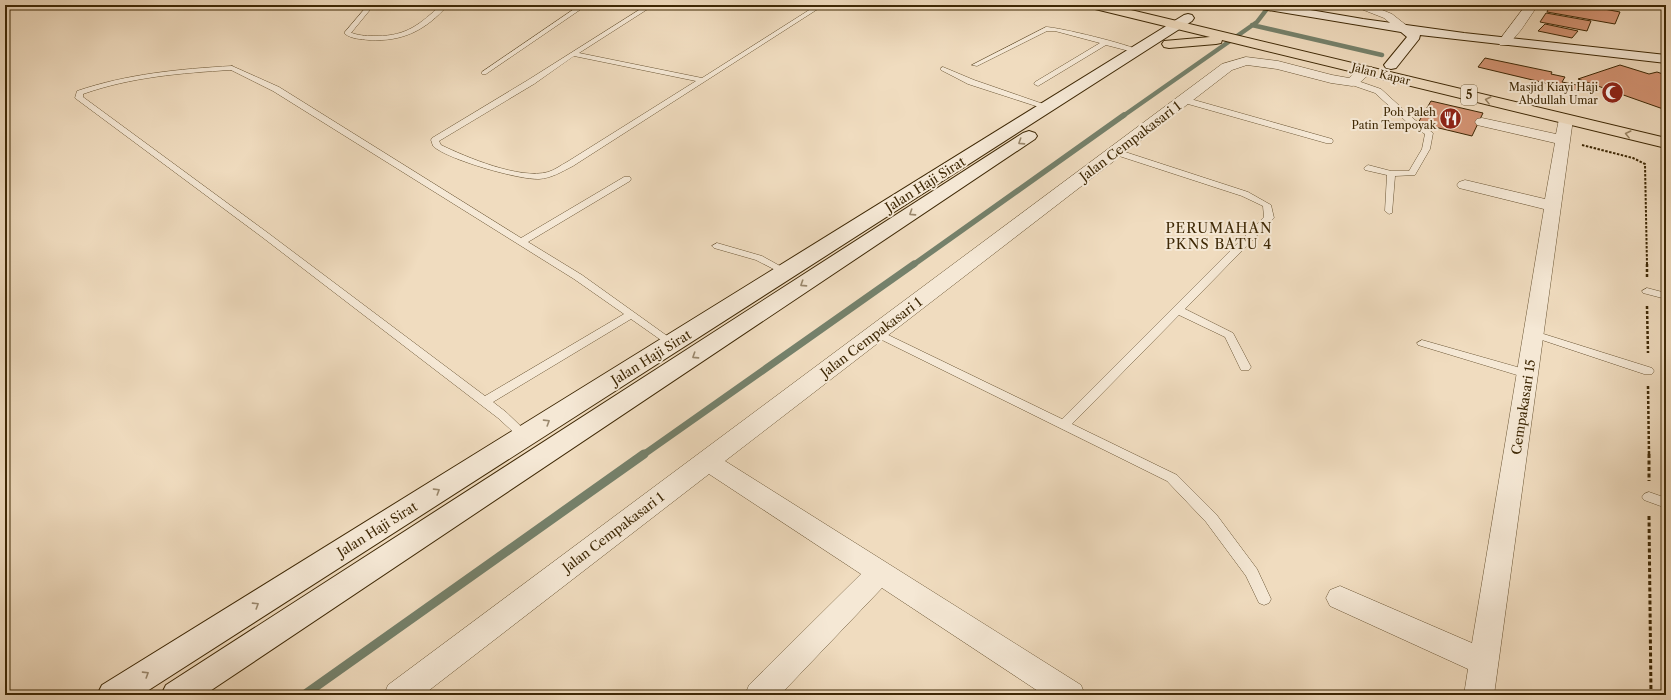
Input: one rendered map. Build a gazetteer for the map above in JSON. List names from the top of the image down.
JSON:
{
  "streets": {
    "highway": ["Jalan Kapar", "5"],
    "main road": ["Jalan Haji Sirat"],
    "street": ["Jalan Cempakasari 1", "Cempakasari 15"]
  },
  "crossings": [
    ["Jalan Kapar", "Jalan Cempakasari 1"],
    ["Jalan Kapar", "Jalan Haji Sirat"],
    ["Jalan Kapar", "Cempakasari 15"]
  ],
  "districts": ["PERUMAHAN PKNS BATU 4"],
  "places": {
    "mosque": ["Masjid Kiayi Haji Abdullah Umar"],
    "restaurant": ["Poh Paleh Patin Tempoyak"]
  }
}
